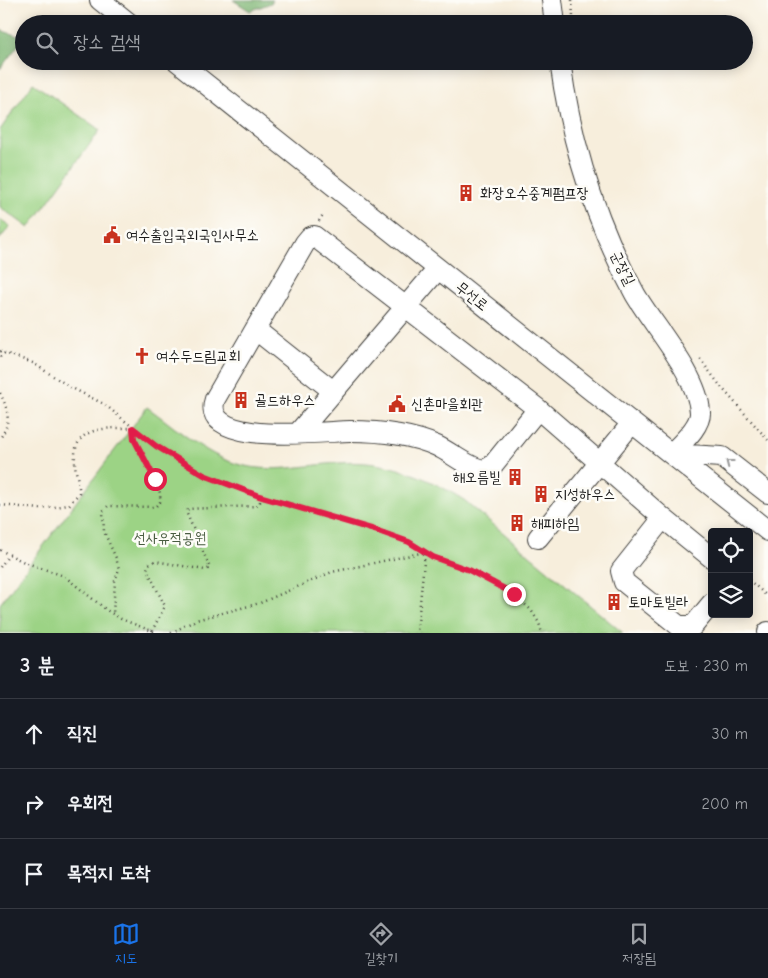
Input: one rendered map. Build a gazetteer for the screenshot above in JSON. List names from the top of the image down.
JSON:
{
  "streets": {
    "street": ["군장길", "무선로"]
  },
  "crossings": [
    ["군장길", "무선로"]
  ],
  "parks": ["선사유적공원"],
  "places": {
    "building": [
      "화장오수중계펌프장",
      "골드하우스",
      "해오름빌",
      "지성하우스",
      "해피하임",
      "토마토빌라"
    ],
    "public building": ["여수출입국외국인사무소", "신촌마을회관"],
    "church": ["여수두드림교회"]
  },
  "page": {
    "search": "장소 검색",
    "heading": ["3 분", "도보 · 230 m"],
    "list": [
      ["직진", "30 m"],
      ["우회전", "200 m"],
      "목적지 도착"
    ],
    "nav": ["지도", "길찾기", "저장됨"]
  }
}
